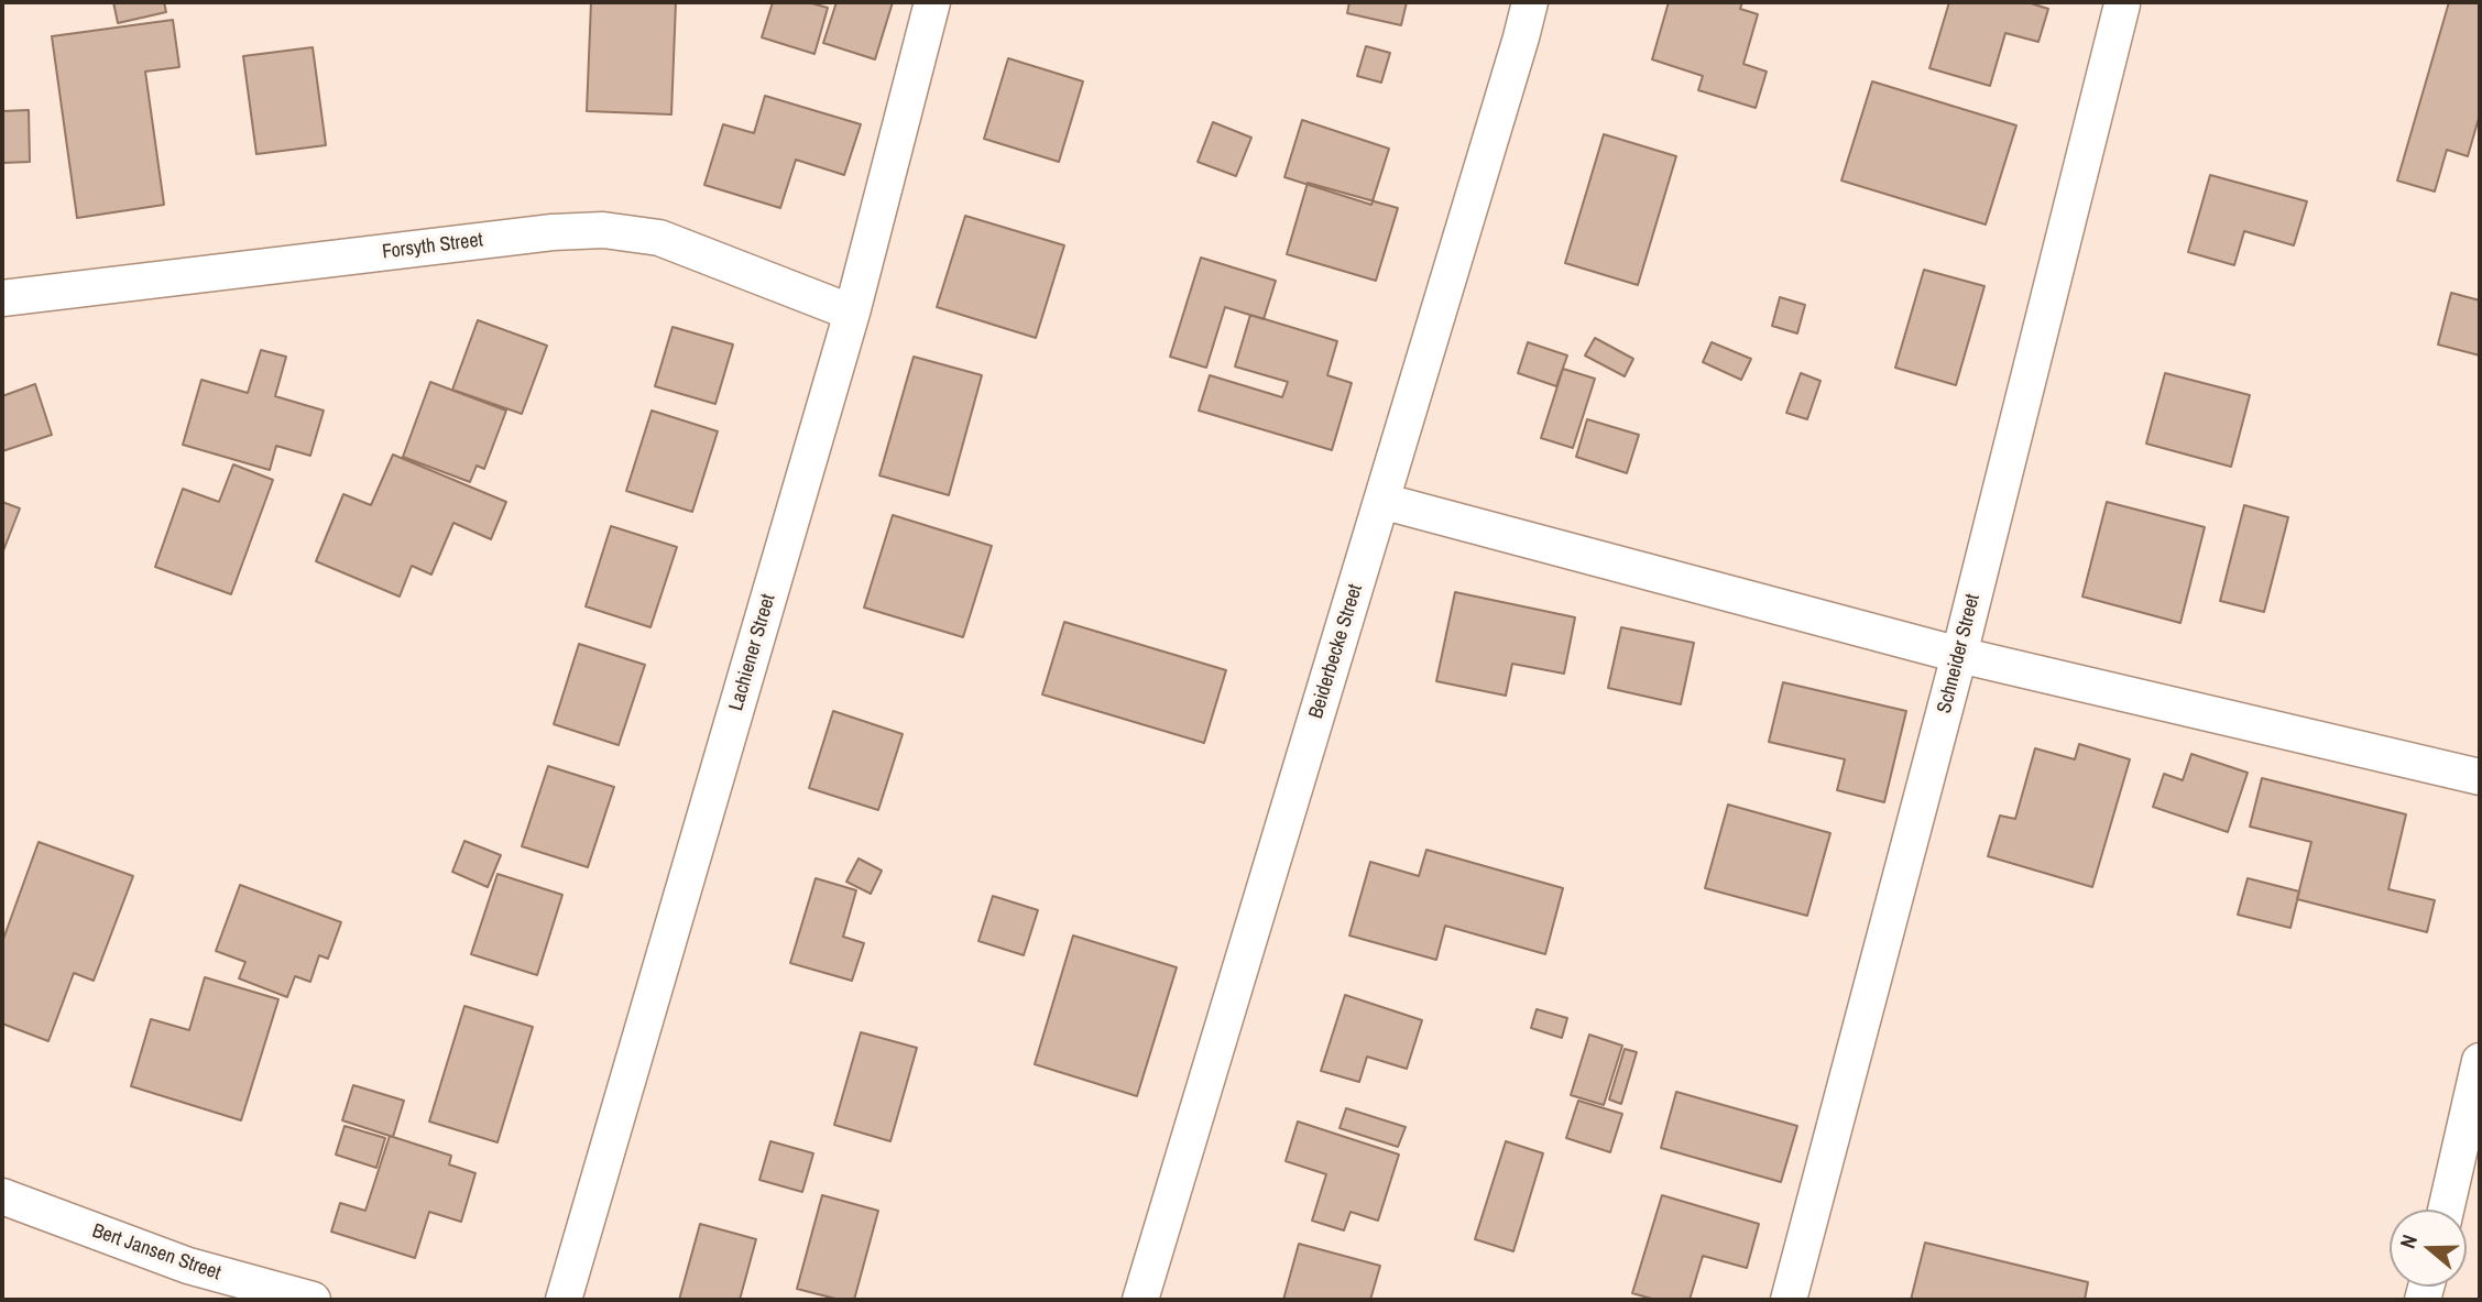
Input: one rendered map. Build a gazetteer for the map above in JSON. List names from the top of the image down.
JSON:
{
  "streets": {
    "street": [
      "Forsyth Street",
      "Beiderbecke Street",
      "Lachiener Street",
      "Schneider Street",
      "Bert Jansen Street"
    ]
  },
  "crossings": [
    ["Forsyth Street", "Lachiener Street"]
  ],
  "north": "left"
}
